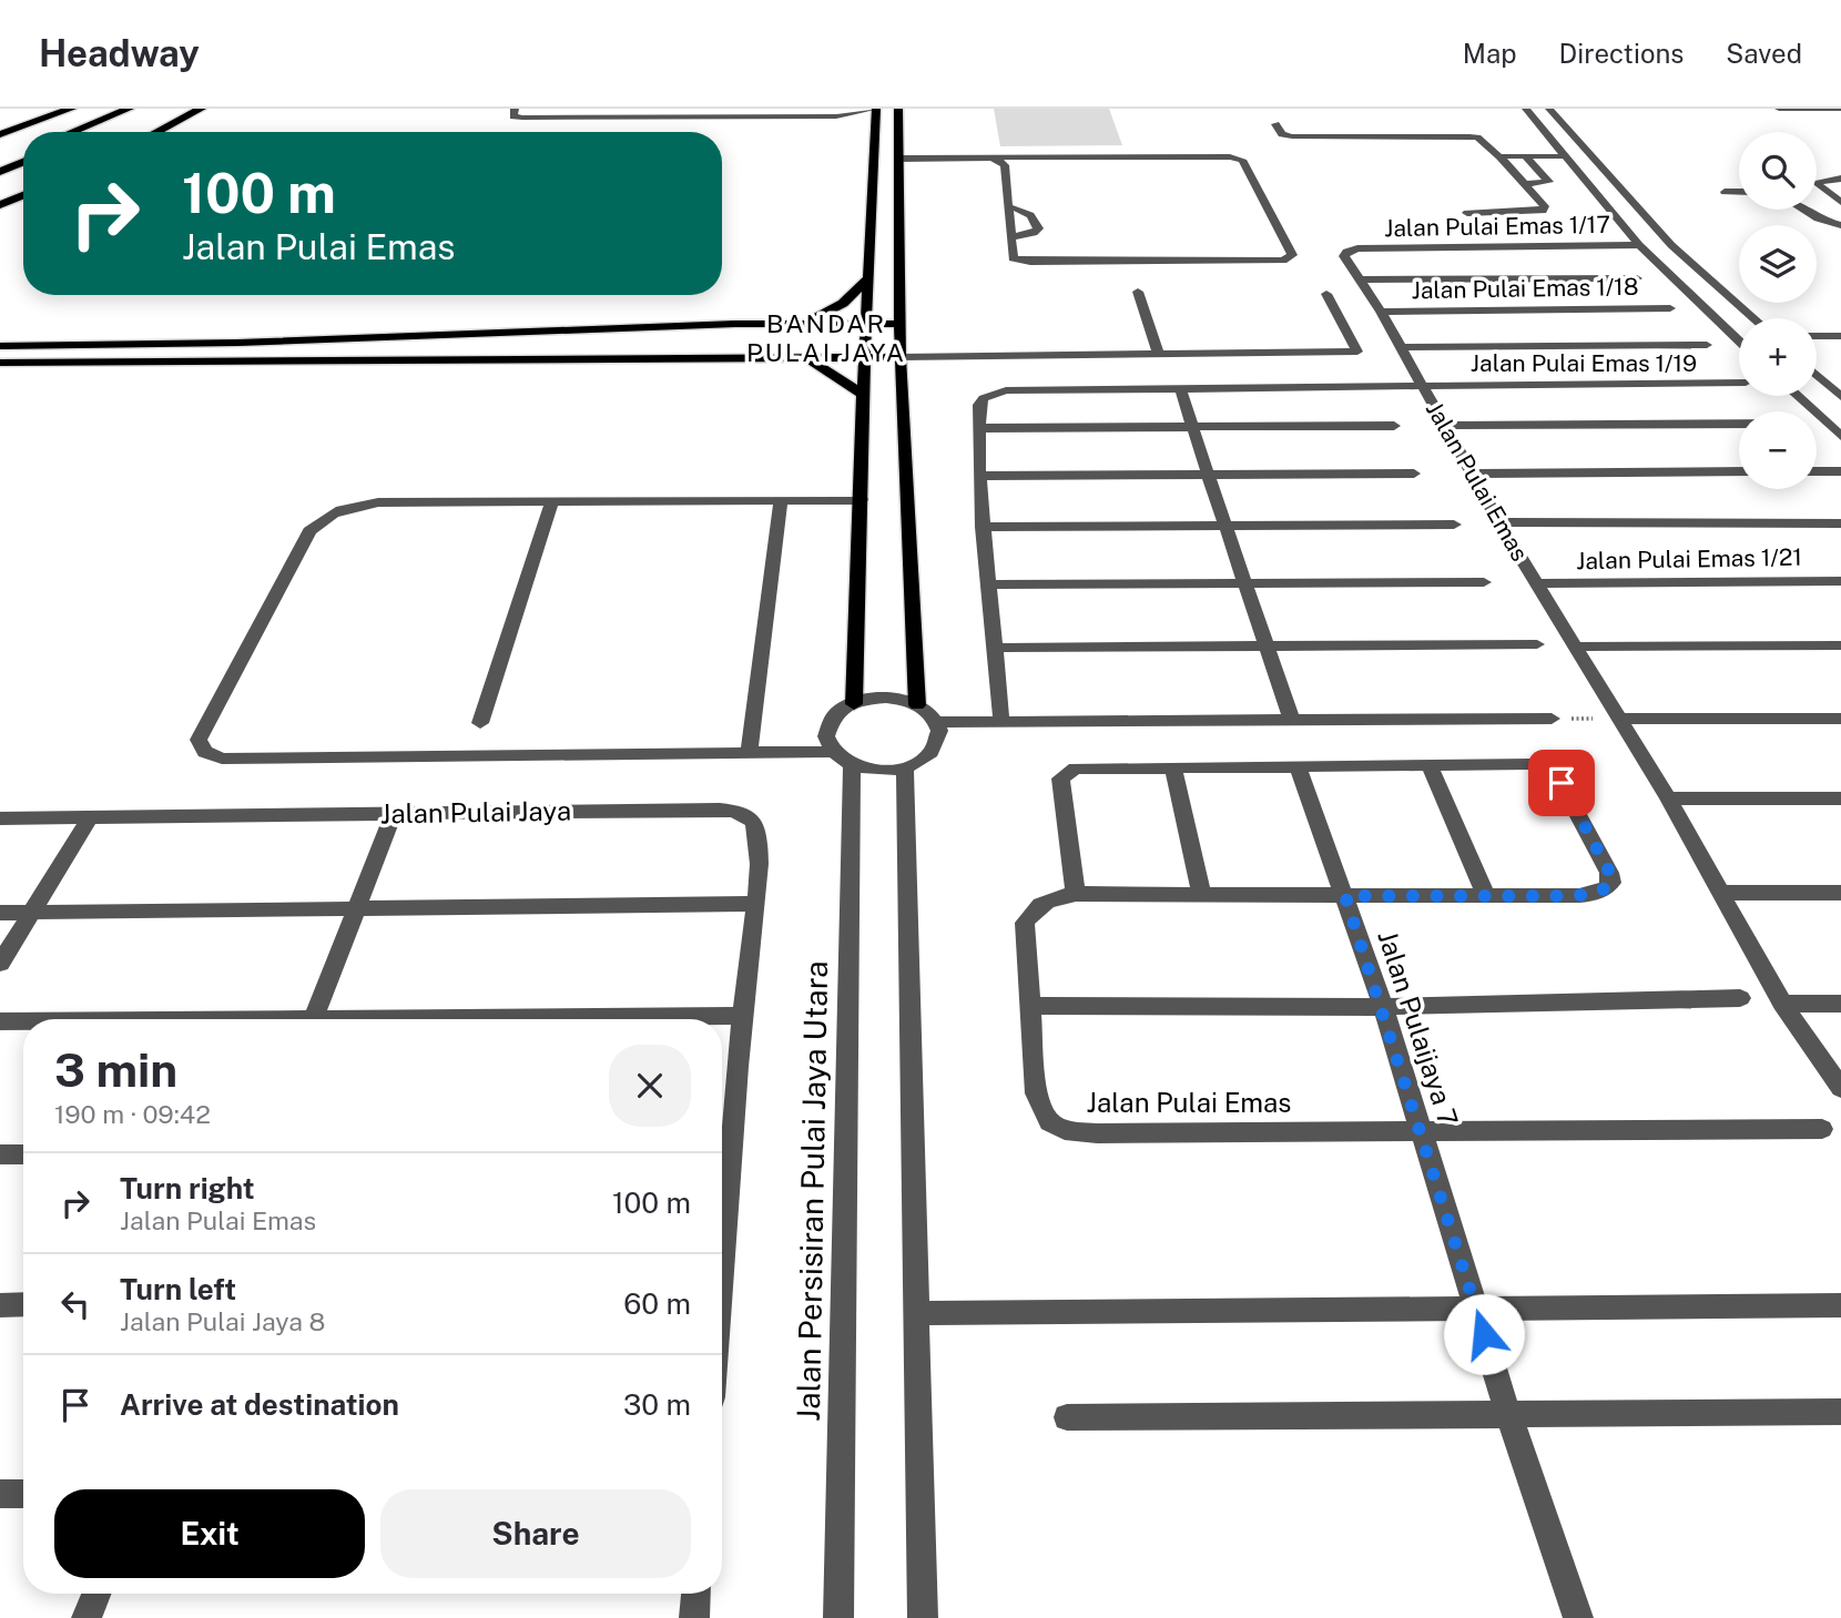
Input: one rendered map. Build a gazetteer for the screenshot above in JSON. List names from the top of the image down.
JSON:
{
  "streets": {
    "street": [
      "Jalan Pulai Emas 1/17",
      "Jalan Pulai Emas 1/18",
      "Jalan Pulai Emas 1/19",
      "Jalan Pulai Emas",
      "Jalan Pulai Emas 1/21",
      "Jalan Pulai Jaya",
      "Jalan Pulaijaya 7",
      "Jalan Persisiran Pulai Jaya Utara"
    ]
  },
  "crossings": [
    ["Jalan Pulai Emas 1/17", "Jalan Pulai Emas"],
    ["Jalan Pulai Emas 1/18", "Jalan Pulai Emas"],
    ["Jalan Pulai Emas 1/19", "Jalan Pulai Emas"],
    ["Jalan Pulai Emas", "Jalan Pulai Emas 1/21"],
    ["Jalan Pulai Emas", "Jalan Pulaijaya 7"]
  ],
  "districts": ["BANDAR PULAI JAYA"],
  "page": {
    "header": "Headway",
    "nav": ["Map", "Directions", "Saved"],
    "map_buttons": ["+", "−"],
    "turn": ["100 m", "Jalan Pulai Emas"],
    "heading": ["3 min", "190 m · 09:42"],
    "list": [
      {
        "name": "Turn right",
        "note": "Jalan Pulai Emas",
        "value": "100 m"
      },
      {
        "name": "Turn left",
        "note": "Jalan Pulai Jaya 8",
        "value": "60 m"
      },
      {
        "name": "Arrive at destination",
        "value": "30 m"
      }
    ],
    "buttons": ["Exit", "Share"]
  }
}
